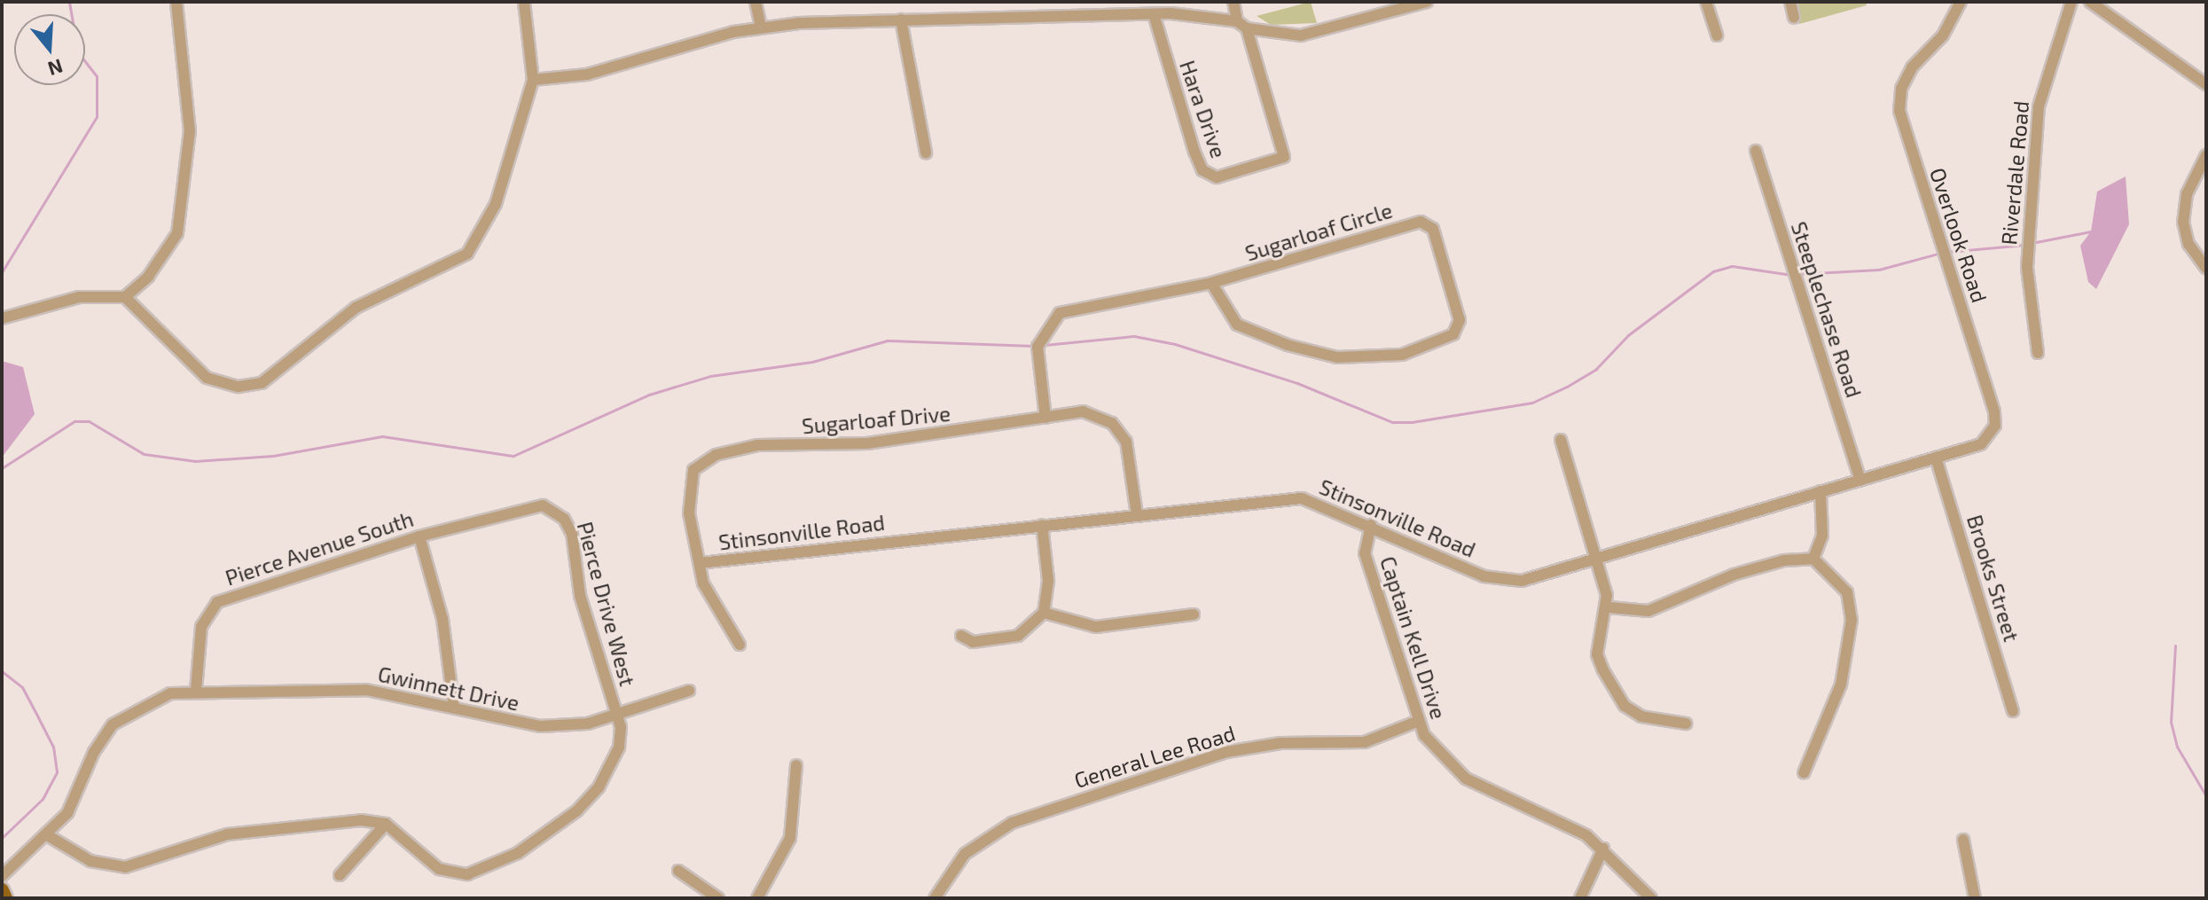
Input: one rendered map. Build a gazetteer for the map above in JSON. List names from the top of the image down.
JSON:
{
  "streets": {
    "street": [
      "Hara Drive",
      "Riverdale Road",
      "Sugarloaf Circle",
      "Overlook Road",
      "Steeplechase Road",
      "Sugarloaf Drive",
      "Stinsonville Road",
      "Pierce Avenue South",
      "Brooks Street",
      "Pierce Drive West",
      "Captain Kell Drive",
      "Gwinnett Drive",
      "General Lee Road"
    ]
  },
  "crossings": [
    ["Sugarloaf Circle", "Sugarloaf Drive"],
    ["Overlook Road", "Stinsonville Road"],
    ["Overlook Road", "Brooks Street"],
    ["Steeplechase Road", "Stinsonville Road"],
    ["Sugarloaf Drive", "Stinsonville Road"],
    ["Stinsonville Road", "Brooks Street"],
    ["Stinsonville Road", "Captain Kell Drive"],
    ["Pierce Avenue South", "Pierce Drive West"],
    ["Pierce Avenue South", "Gwinnett Drive"],
    ["Pierce Drive West", "Gwinnett Drive"],
    ["Captain Kell Drive", "General Lee Road"]
  ],
  "north": "bottom"
}
